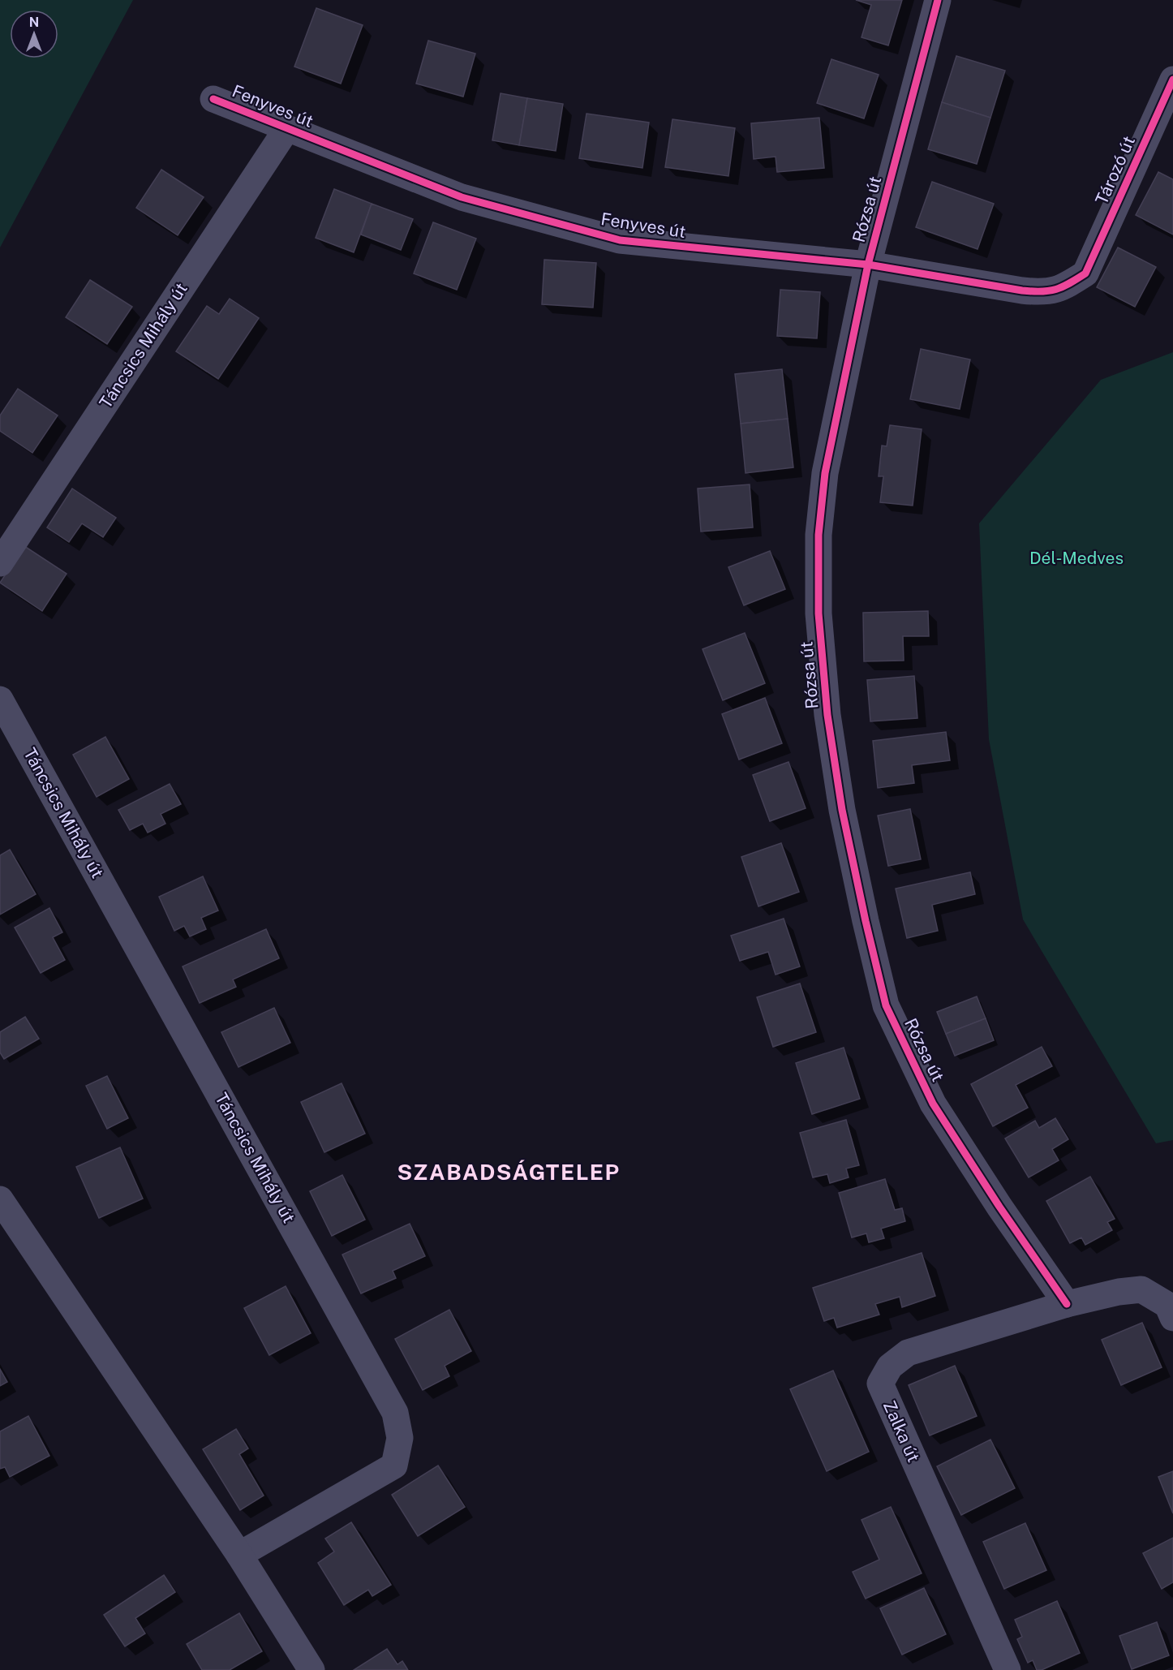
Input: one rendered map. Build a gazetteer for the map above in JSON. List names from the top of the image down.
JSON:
{
  "streets": {
    "street": [
      "Fenyves út",
      "Tározó út",
      "Rózsa út",
      "Táncsics Mihály út",
      "Zalka út"
    ]
  },
  "crossings": [
    ["Fenyves út", "Tározó út"],
    ["Fenyves út", "Rózsa út"],
    ["Fenyves út", "Táncsics Mihály út"],
    ["Rózsa út", "Zalka út"]
  ],
  "districts": ["SZABADSÁGTELEP"],
  "parks": ["Dél-Medves"],
  "north": "top"
}
